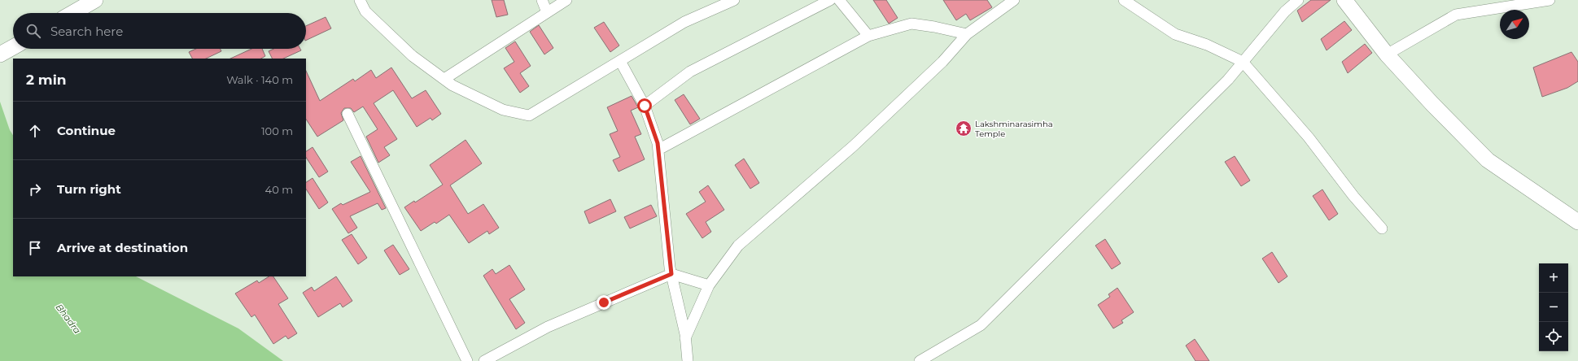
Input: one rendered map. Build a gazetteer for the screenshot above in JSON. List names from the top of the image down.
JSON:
{
  "water": ["Bhadra"],
  "places": {
    "temple": ["Lakshminarasimha Temple"]
  },
  "north": "top right",
  "page": {
    "search": "Search here",
    "heading": ["2 min", "Walk · 140 m"],
    "list": [
      ["Continue", "100 m"],
      ["Turn right", "40 m"],
      "Arrive at destination"
    ],
    "map_buttons": ["+", "−"]
  }
}
